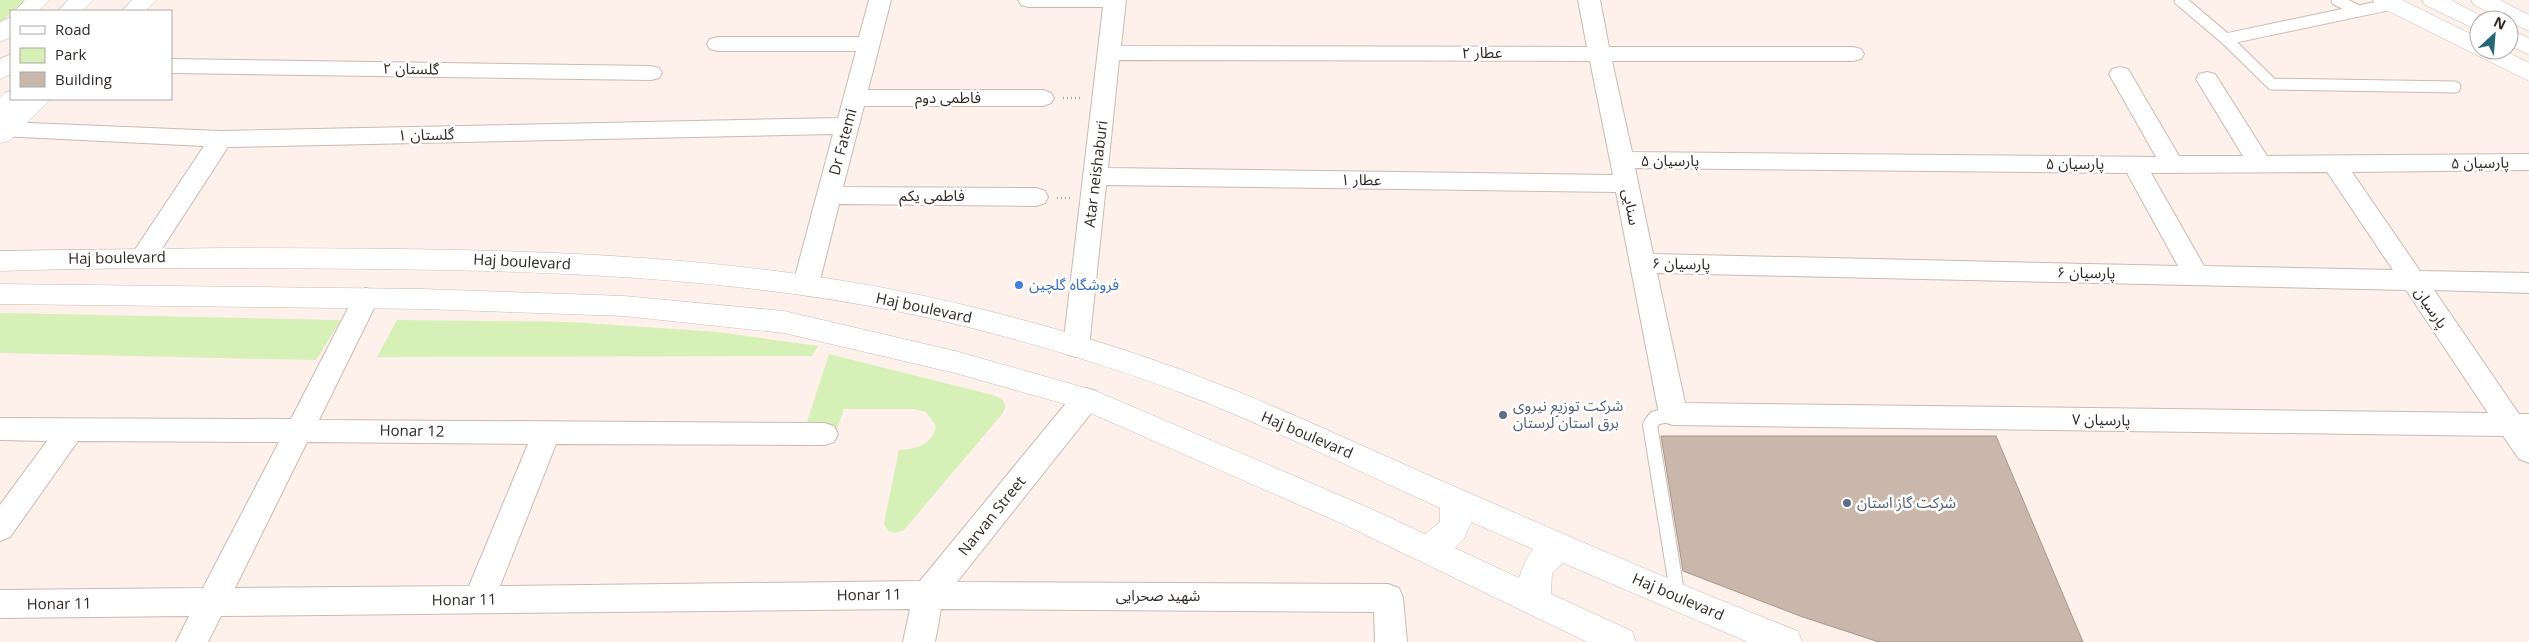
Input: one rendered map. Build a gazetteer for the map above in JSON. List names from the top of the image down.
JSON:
{
  "streets": {
    "main road": ["Haj boulevard"],
    "street": [
      "عطار ۲",
      "گلستان ۲",
      "فاطمی دوم",
      "گلستان ۱",
      "Dr Fatemi",
      "پارسیان ۵",
      "Atar neishaburi",
      "عطار ۱",
      "فاطمی یکم",
      "سنایی",
      "پارسیان ۶",
      "پارسیان",
      "پارسیان ۷",
      "Honar 12",
      "Narvan Street",
      "Honar 11",
      "شهید صحرایی"
    ]
  },
  "crossings": [
    ["عطار ۲", "Atar neishaburi"],
    ["عطار ۲", "سنایی"],
    ["فاطمی دوم", "Dr Fatemi"],
    ["گلستان ۱", "Dr Fatemi"],
    ["Dr Fatemi", "فاطمی یکم"],
    ["Dr Fatemi", "Haj boulevard"],
    ["پارسیان ۵", "عطار ۱"],
    ["پارسیان ۵", "سنایی"],
    ["پارسیان ۵", "پارسیان"],
    ["Atar neishaburi", "عطار ۱"],
    ["Atar neishaburi", "Haj boulevard"],
    ["عطار ۱", "سنایی"],
    ["سنایی", "پارسیان ۶"],
    ["سنایی", "پارسیان ۷"],
    ["پارسیان ۶", "پارسیان"],
    ["پارسیان", "پارسیان ۷"],
    ["Narvan Street", "Honar 11"],
    ["Narvan Street", "شهید صحرایی"],
    ["Honar 11", "شهید صحرایی"]
  ],
  "places": ["فروشگاه گلچین", "شرکت توزیع نیروی برق استان لرستان", "شرکت گاز استان"],
  "legend": ["Road", "Park", "Building"],
  "north": "top right"
}
